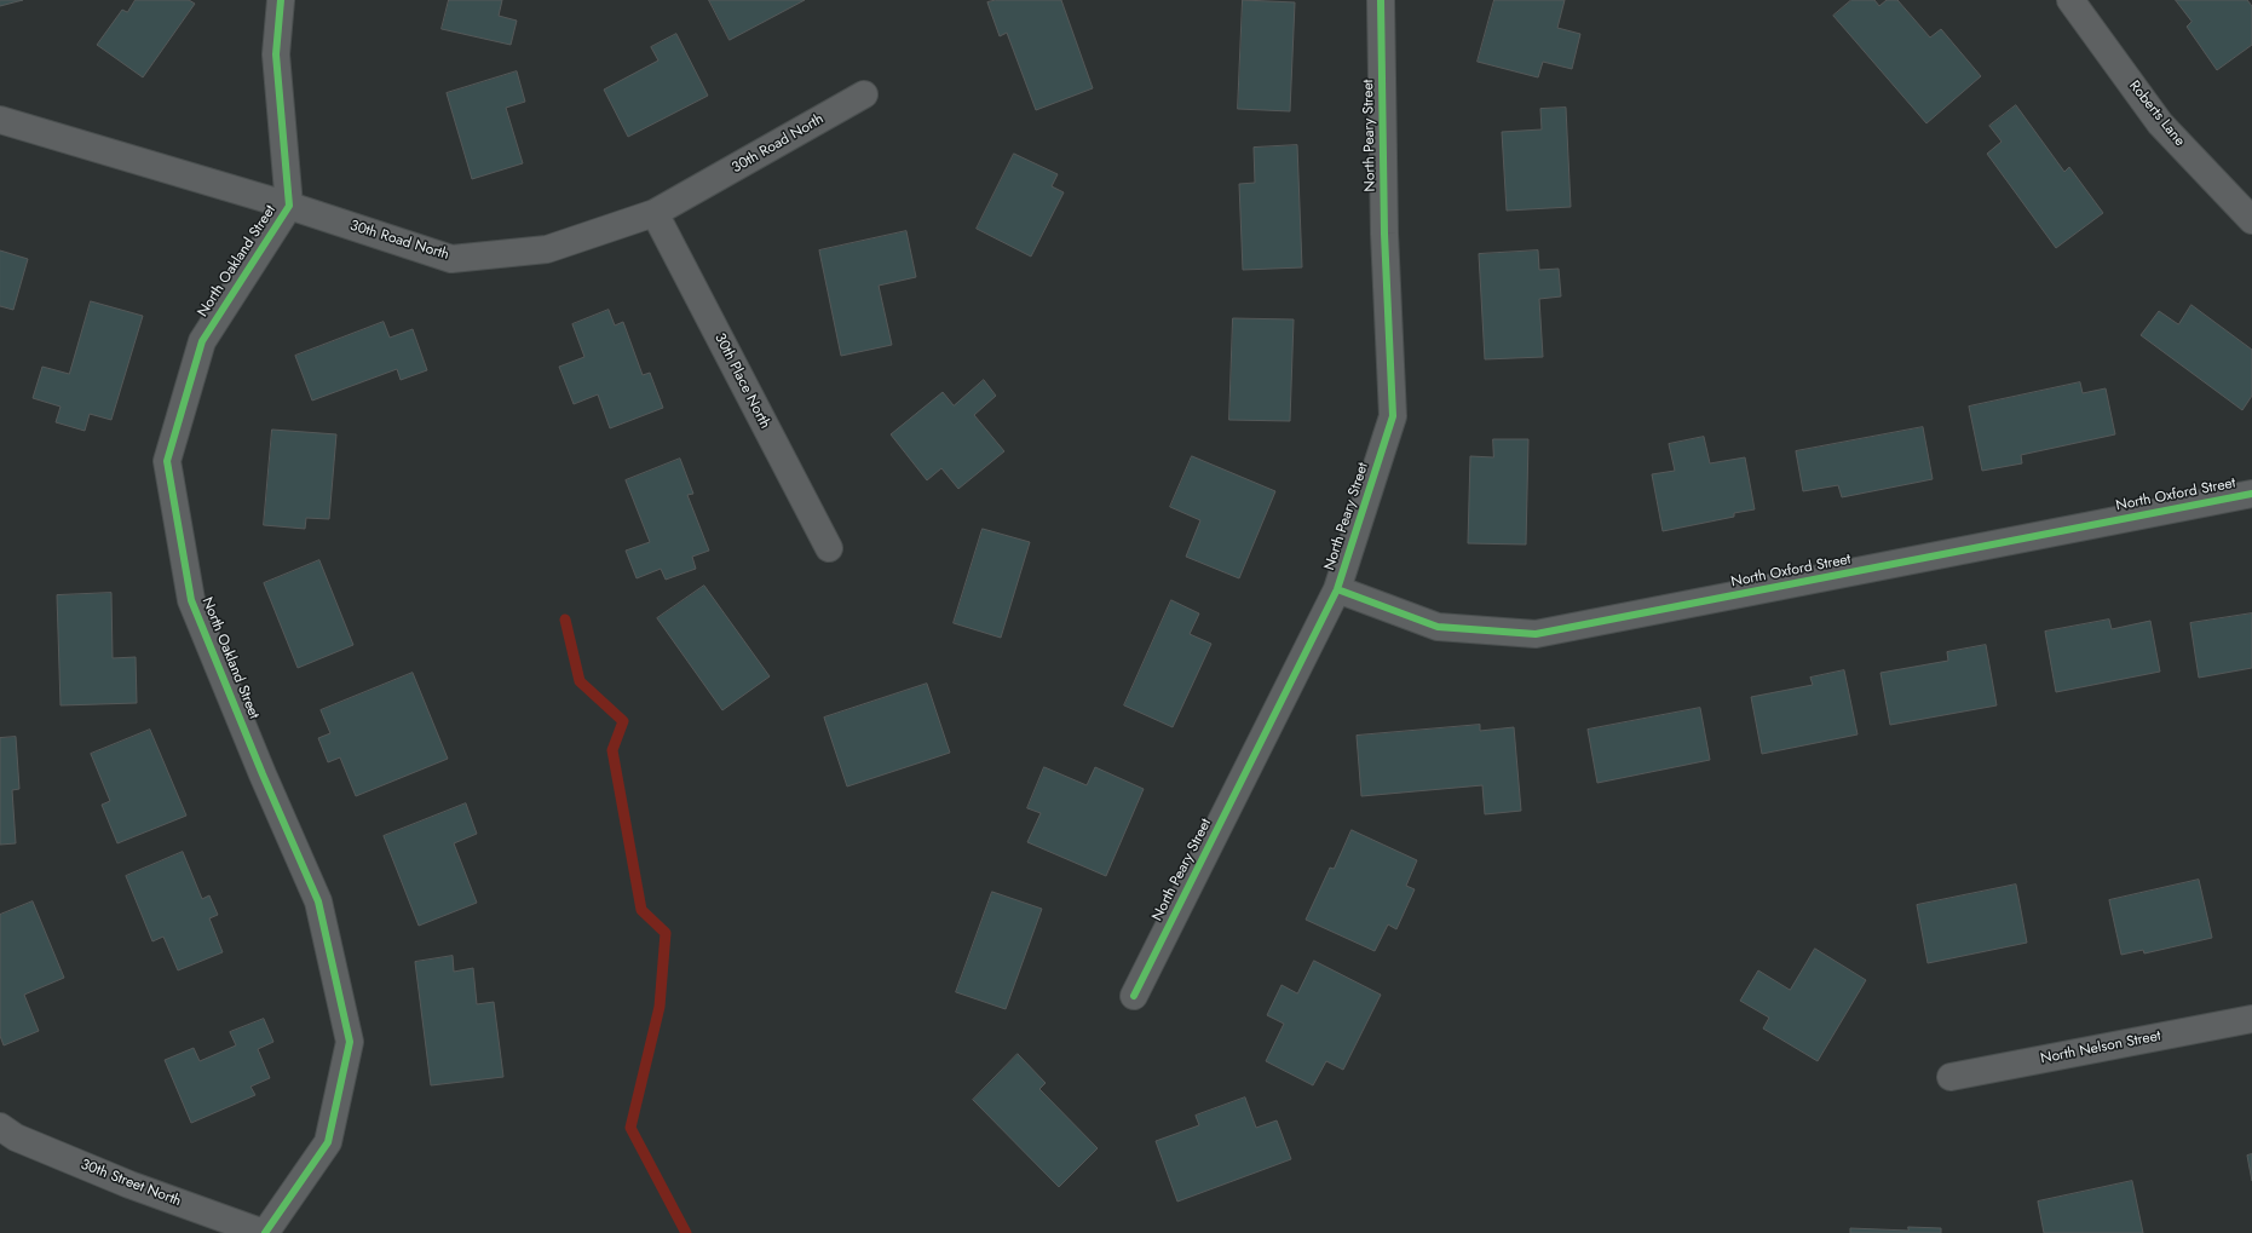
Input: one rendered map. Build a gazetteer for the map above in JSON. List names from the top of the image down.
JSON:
{
  "streets": {
    "street": [
      "Roberts Lane",
      "North Peary Street",
      "30th Road North",
      "North Oakland Street",
      "30th Place North",
      "North Oxford Street",
      "North Nelson Street",
      "30th Street North"
    ]
  },
  "crossings": [
    ["North Peary Street", "North Oxford Street"],
    ["30th Road North", "North Oakland Street"],
    ["30th Road North", "30th Place North"],
    ["North Oakland Street", "30th Street North"]
  ]
}
